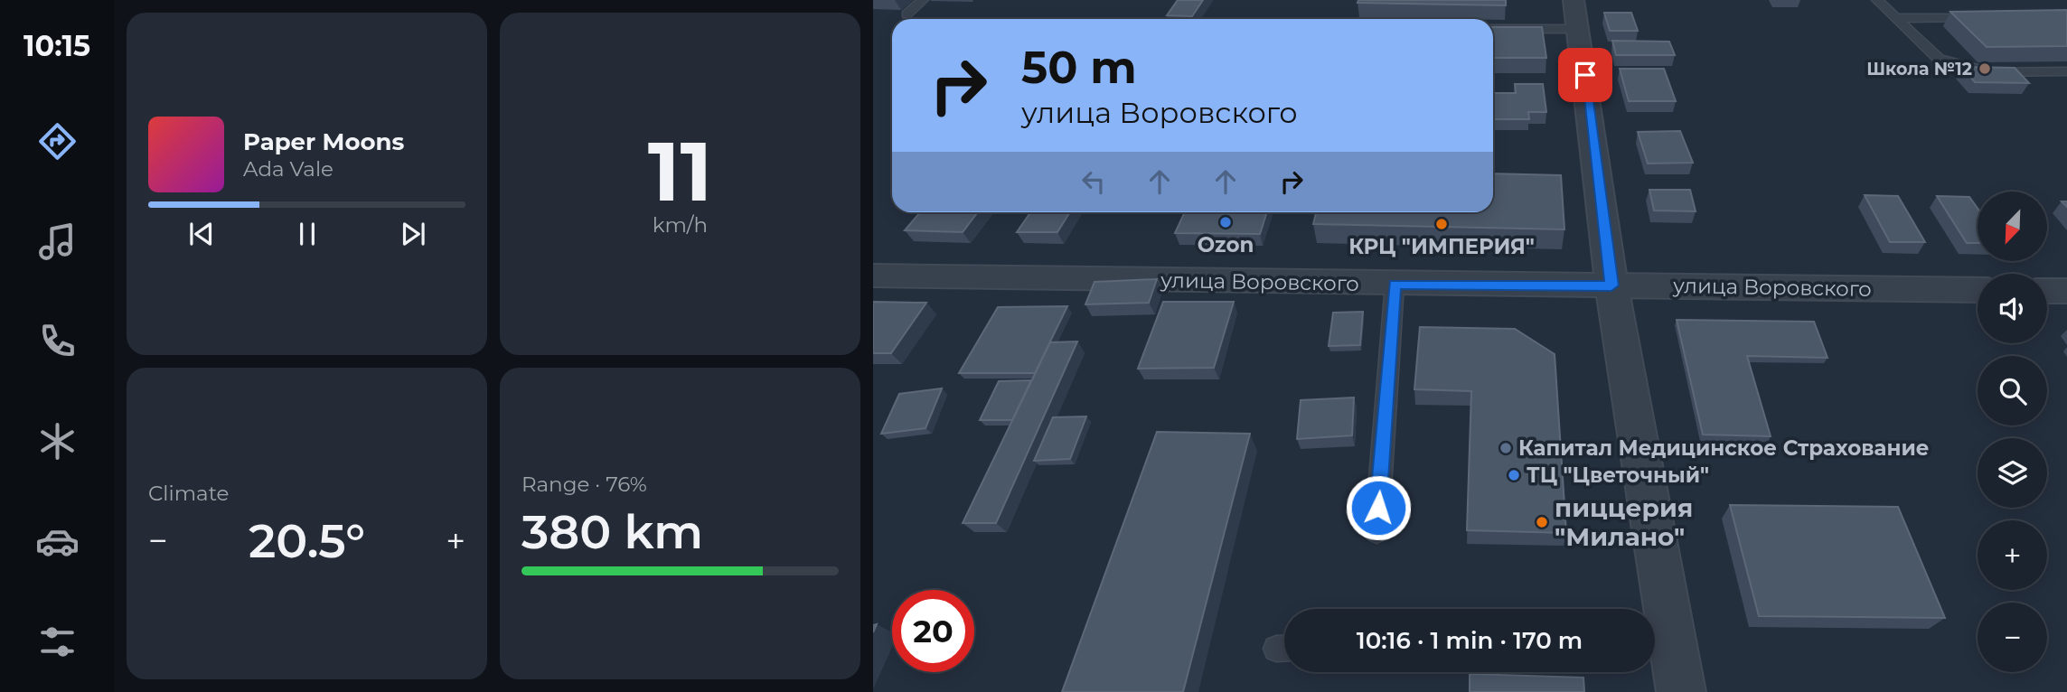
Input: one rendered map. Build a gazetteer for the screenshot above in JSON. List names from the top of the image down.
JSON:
{
  "streets": {
    "street": ["улица Воровского"]
  },
  "places": [
    "Школа №12",
    "Ozon",
    "КРЦ \"ИМПЕРИЯ\"",
    "Капитал Медицинское Страхование",
    "ТЦ \"Цветочный\"",
    "пиццерия \"Милано\""
  ],
  "north": "bottom left",
  "page": {
    "tabs": "10:15",
    "tile": [
      ["11", "km/h"],
      "Climate",
      ["Range · 76%", "380 km"]
    ],
    "turn": ["50 m", "улица Воровского"],
    "song": ["Paper Moons", "Ada Vale"],
    "map_buttons": ["+", "−"],
    "heat": ["−", "20.5°", "+"],
    "limit": "20",
    "trip": "10:16 · 1 min · 170 m"
  }
}
